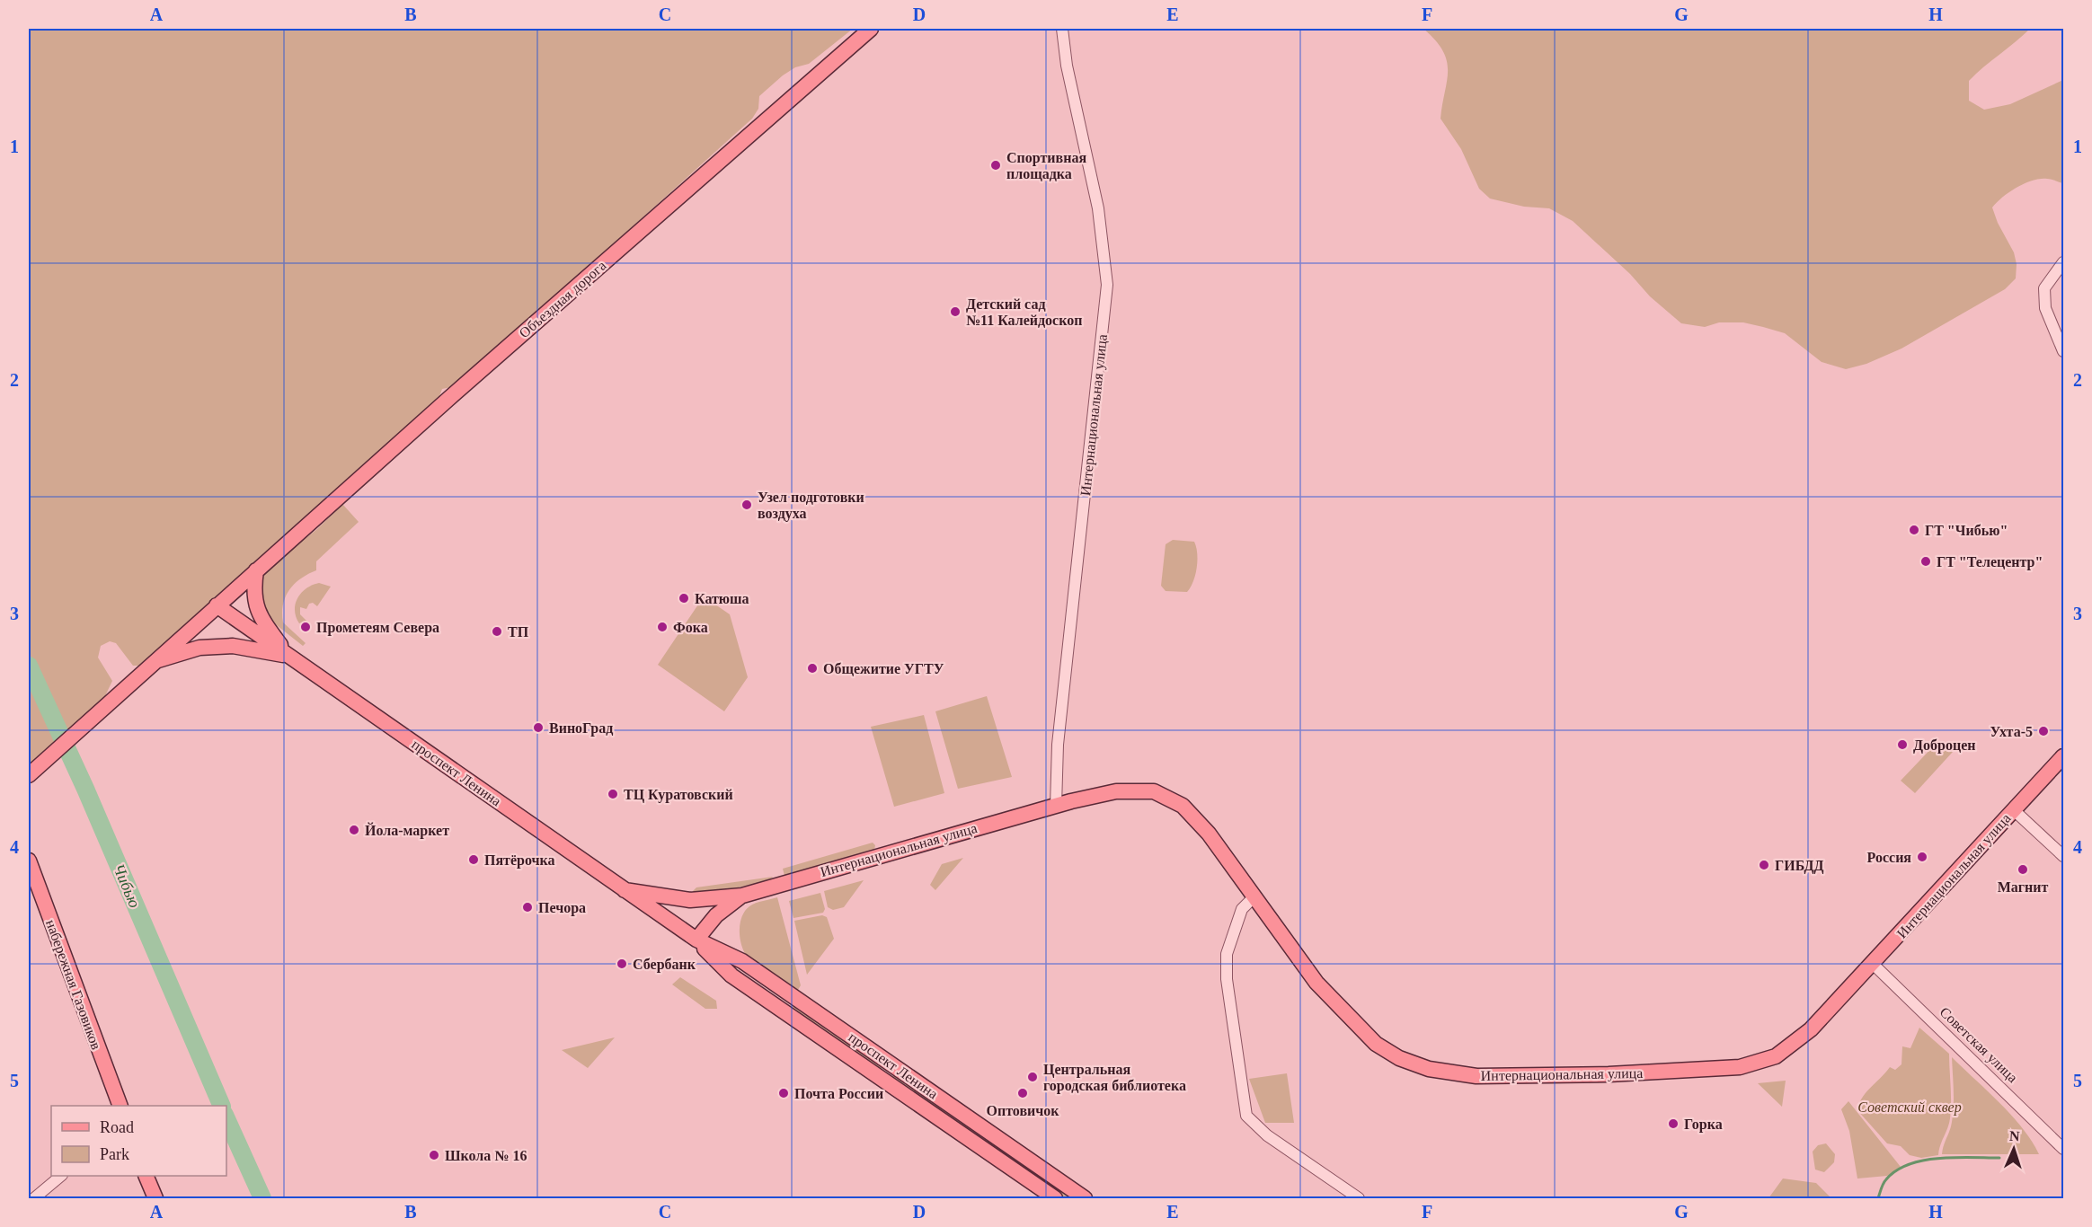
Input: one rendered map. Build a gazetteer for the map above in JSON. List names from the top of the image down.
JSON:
{
  "streets": {
    "main road": [
      "Объездная дорога",
      "Интернациональная улица",
      "проспект Ленина",
      "набережная Газовиков"
    ],
    "street": ["Советская улица"]
  },
  "crossings": [
    ["Объездная дорога", "проспект Ленина"],
    ["Интернациональная улица", "проспект Ленина"],
    ["Интернациональная улица", "Советская улица"]
  ],
  "water": ["Чибью"],
  "parks": ["Советский сквер"],
  "places": [
    "Спортивная площадка",
    "Детский сад №11 Калейдоскоп",
    "Узел подготовки воздуха",
    "ГТ \"Чибью\"",
    "ГТ \"Телецентр\"",
    "Катюша",
    "Прометеям Севера",
    "Фока",
    "ТП",
    "Общежитие УГТУ",
    "ВиноГрад",
    "Ухта-5",
    "Доброцен",
    "ТЦ Куратовский",
    "Йола-маркет",
    "Россия",
    "Пятёрочка",
    "ГИБДД",
    "Магнит",
    "Печора",
    "Сбербанк",
    "Центральная городская библиотека",
    "Почта России",
    "Оптовичок",
    "Горка",
    "Школа № 16"
  ],
  "legend": ["Road", "Park"],
  "north": "top",
  "grid": {
    "columns": [
      "A",
      "B",
      "C",
      "D",
      "E",
      "F",
      "G",
      "H"
    ],
    "rows": [
      "1",
      "2",
      "3",
      "4",
      "5"
    ]
  }
}
